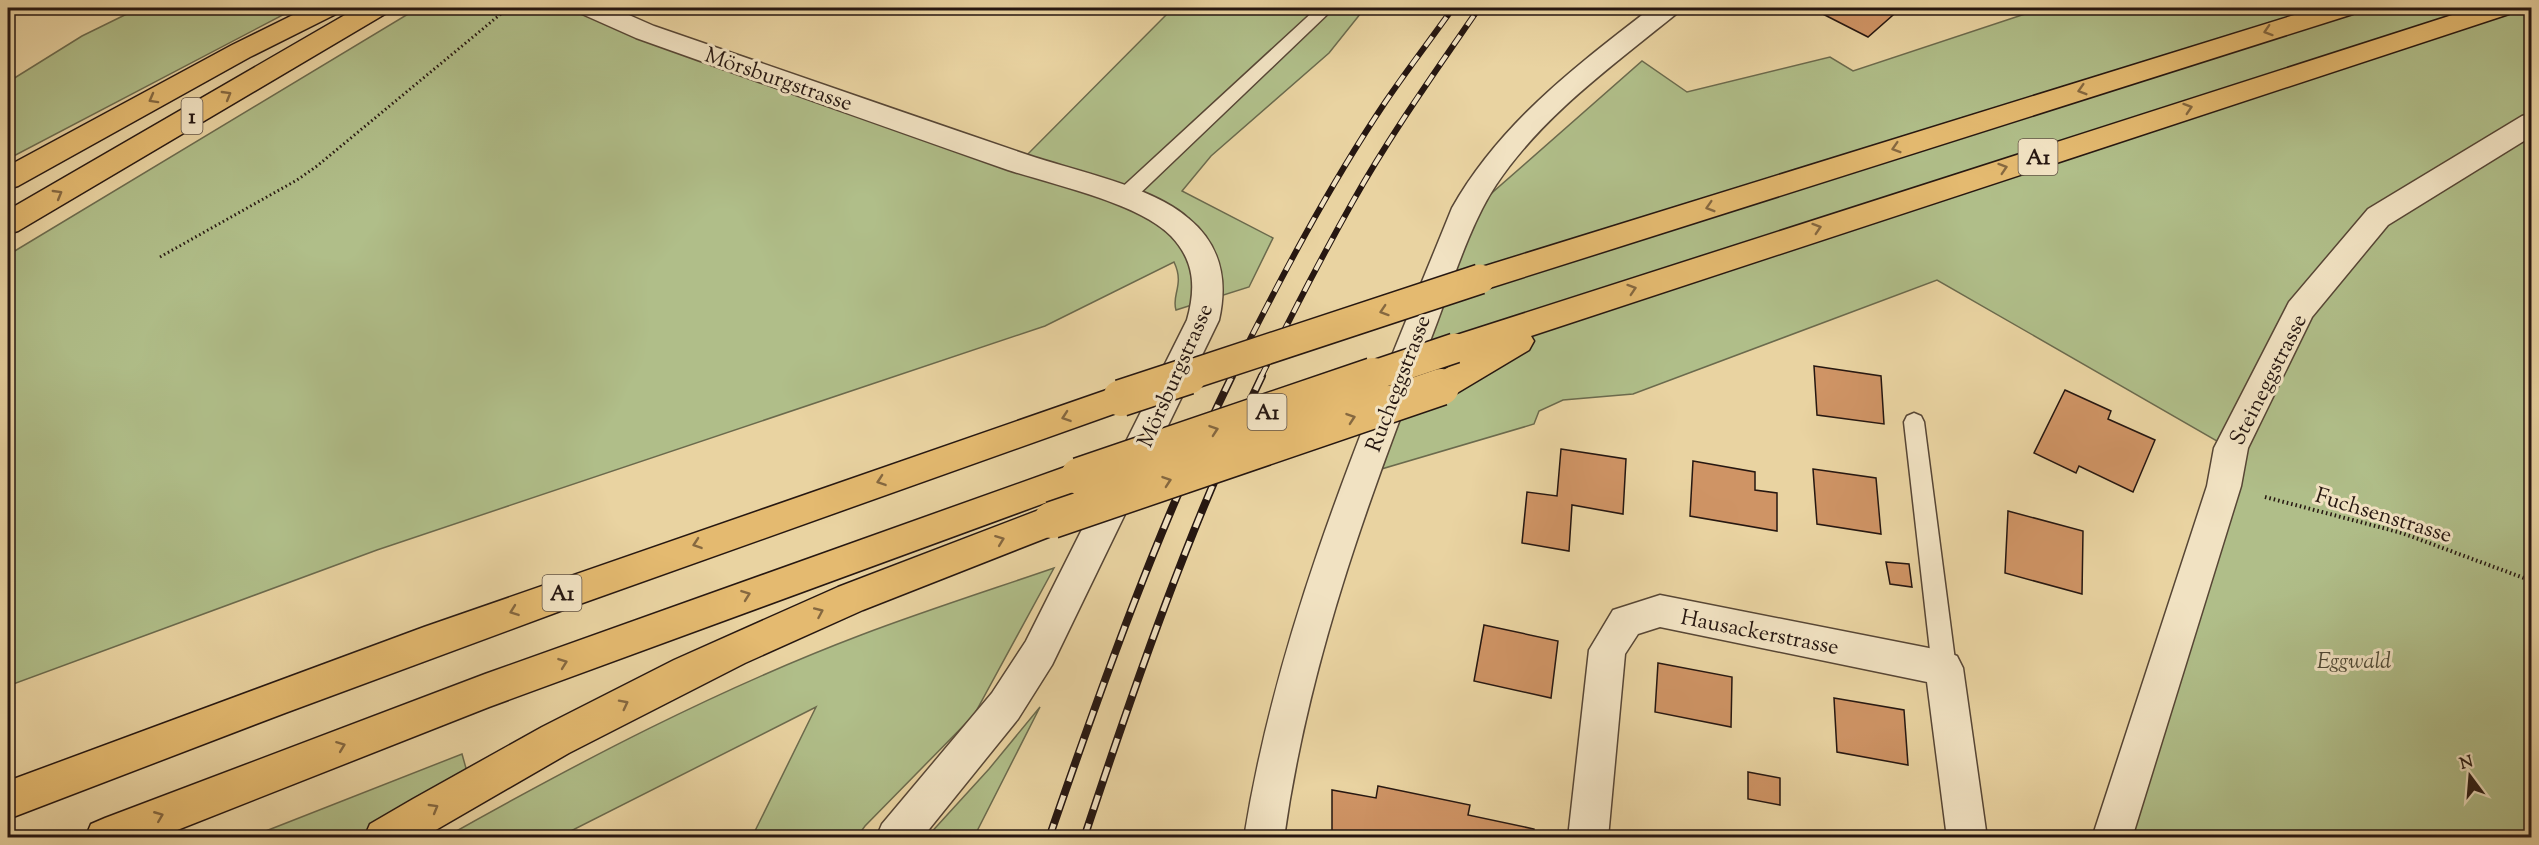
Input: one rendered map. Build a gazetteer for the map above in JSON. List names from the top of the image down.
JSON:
{
  "streets": {
    "main road": ["1", "A1"],
    "street": [
      "Mörsburgstrasse",
      "Steineggstrasse",
      "Rucheggstrasse",
      "Hausackerstrasse"
    ],
    "path": ["Fuchsenstrasse"]
  },
  "crossings": [
    ["Steineggstrasse", "Fuchsenstrasse"]
  ],
  "parks": ["Eggwald"],
  "north": "top"
}
